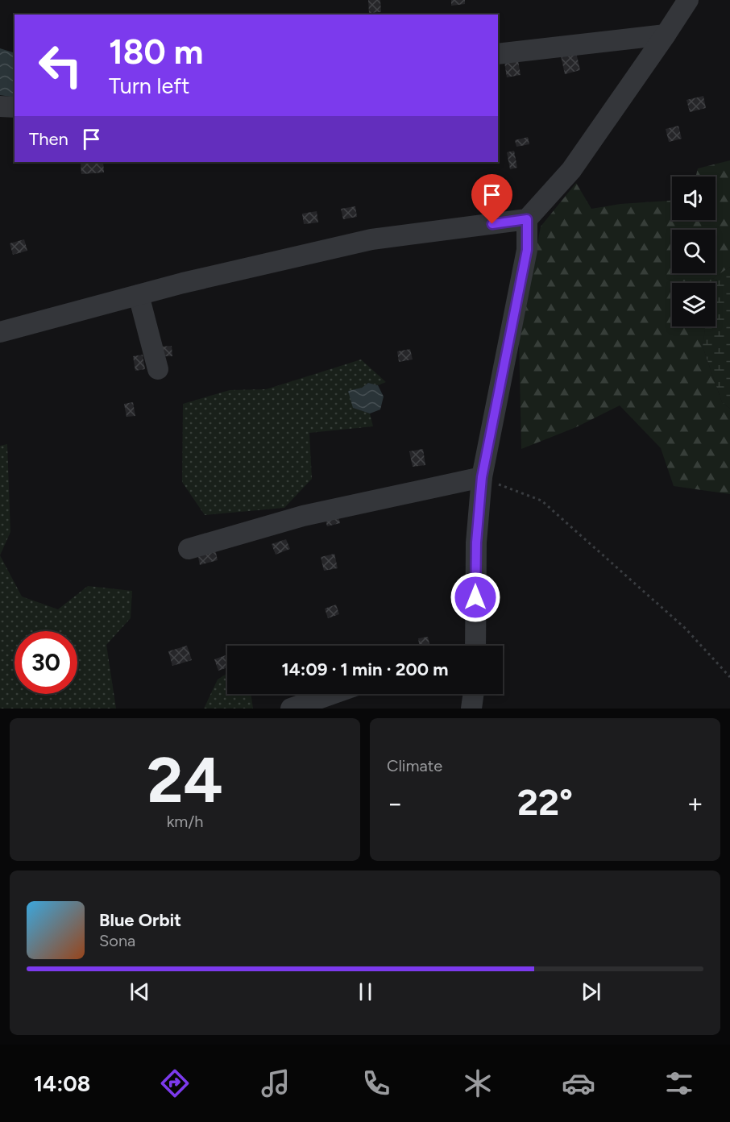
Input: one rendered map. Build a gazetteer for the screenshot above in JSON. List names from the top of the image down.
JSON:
{
  "page": {
    "turn": ["180 m", "Turn left"],
    "then": "Then",
    "limit": "30",
    "trip": "14:09 · 1 min · 200 m",
    "tile": [
      ["24", "km/h"],
      "Climate"
    ],
    "heat": ["−", "22°", "+"],
    "song": ["Blue Orbit", "Sona"],
    "tabs": "14:08"
  }
}
